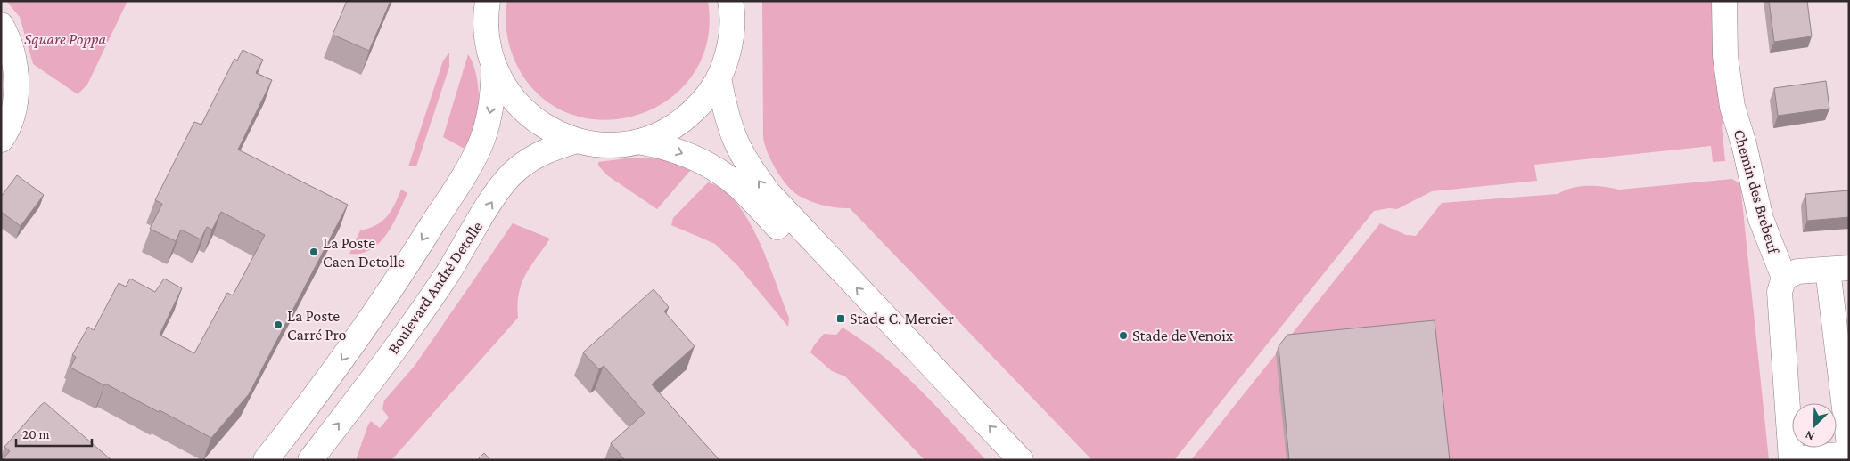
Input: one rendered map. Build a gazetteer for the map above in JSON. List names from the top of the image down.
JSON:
{
  "streets": {
    "street": ["Chemin des Brebeuf", "Boulevard André Detolle"]
  },
  "parks": ["Square Poppa"],
  "places": {
    "other": ["La Poste Caen Detolle", "La Poste Carré Pro", "Stade de Venoix"],
    "transit": ["Stade C. Mercier"]
  },
  "scale_bar": "20 m",
  "north": "bottom left"
}
